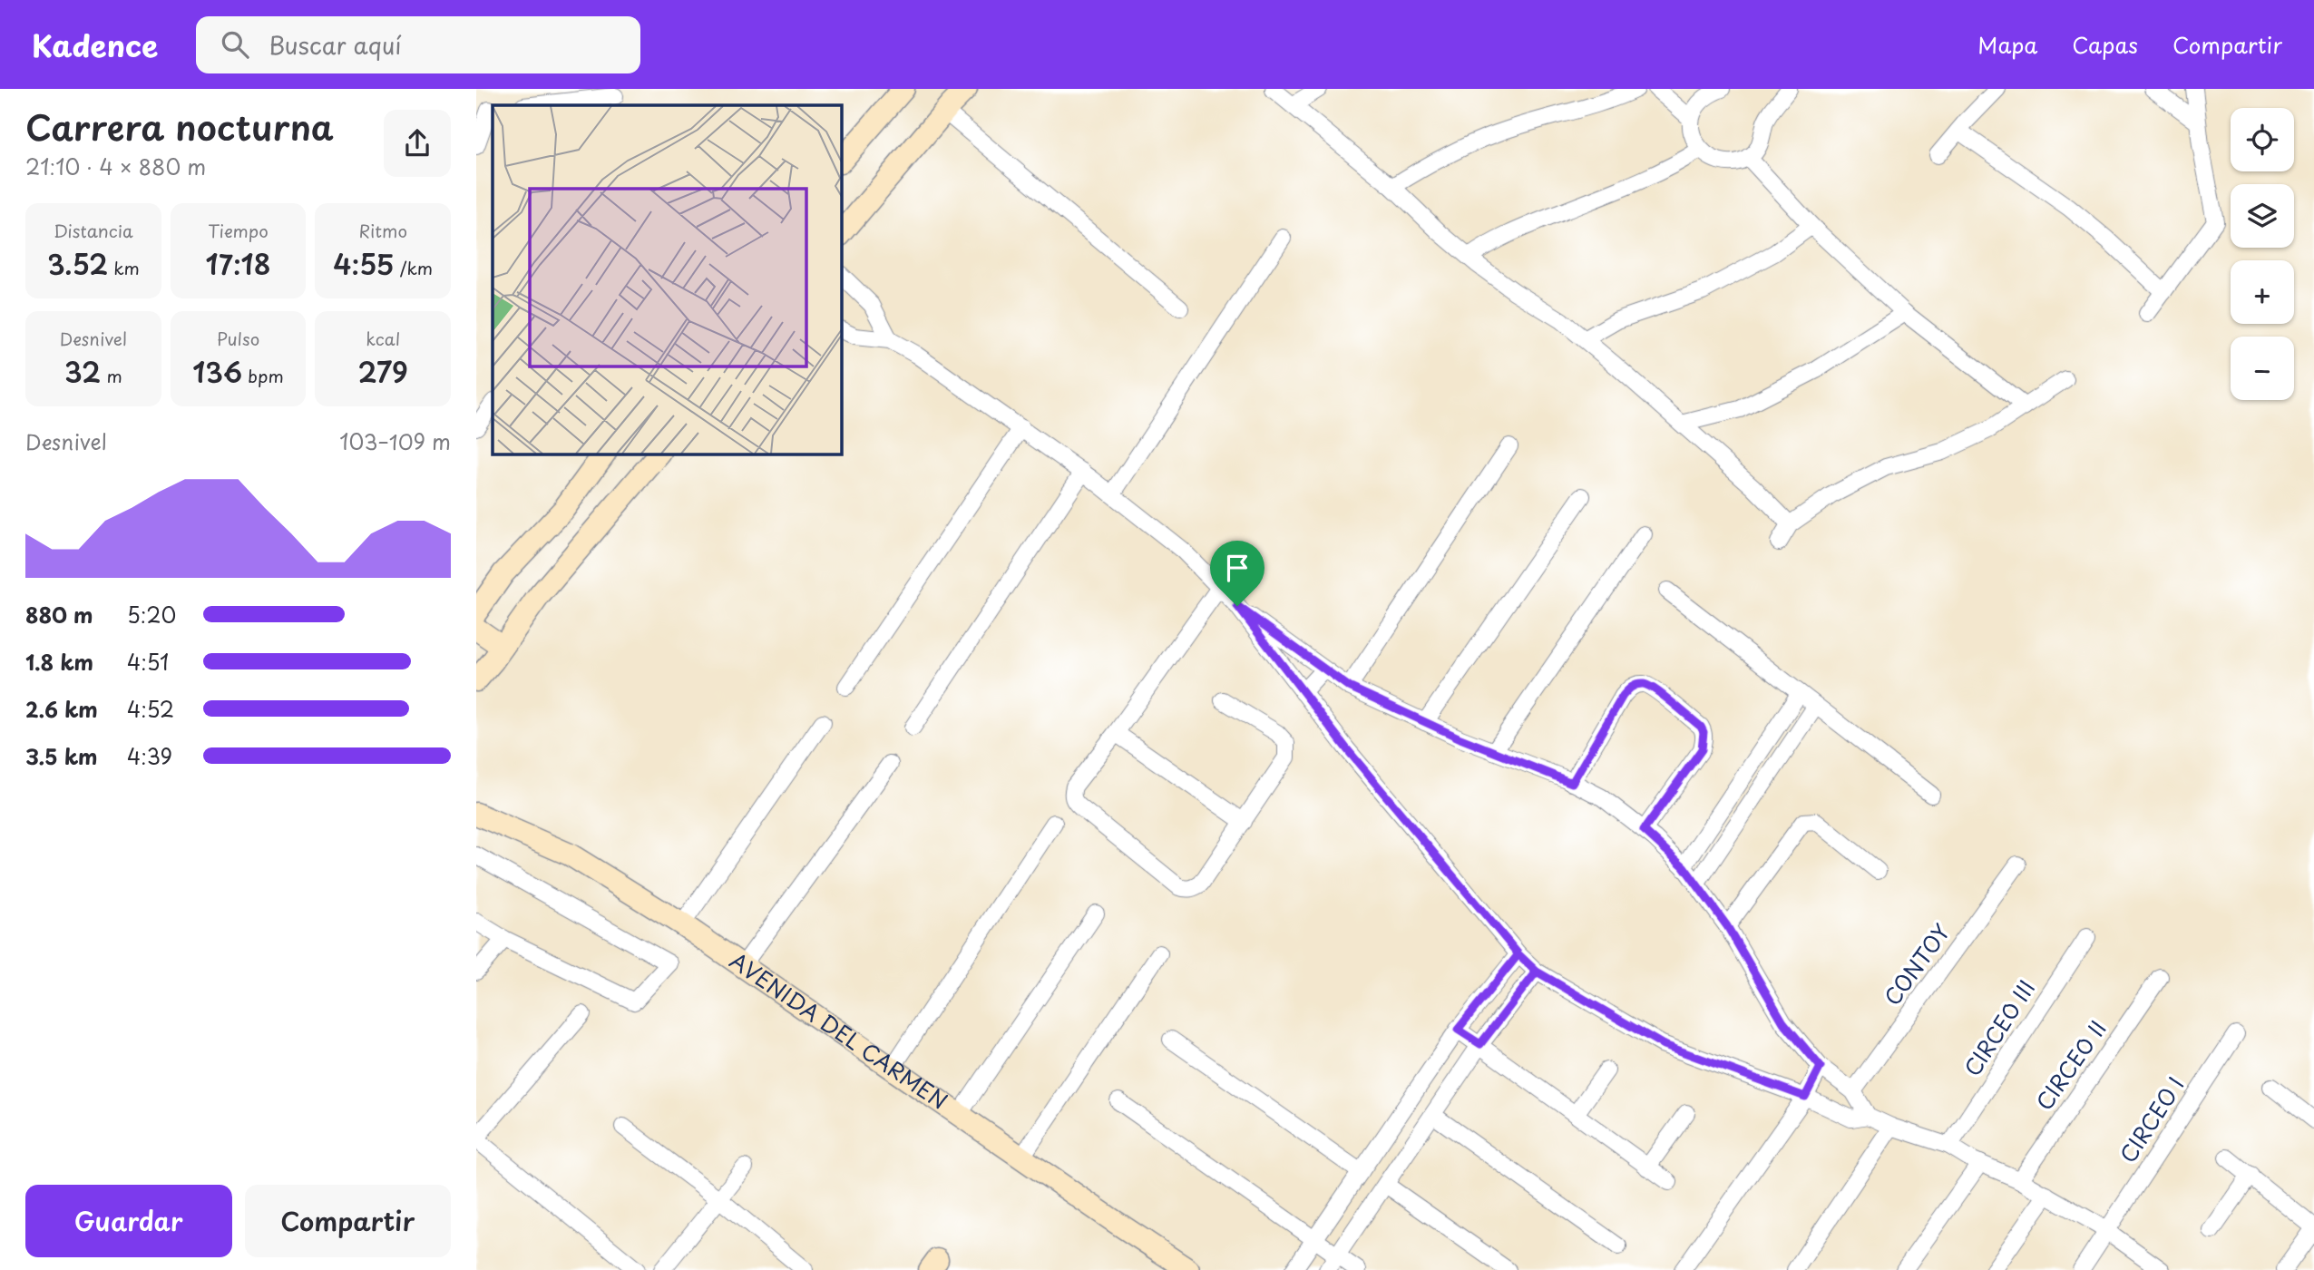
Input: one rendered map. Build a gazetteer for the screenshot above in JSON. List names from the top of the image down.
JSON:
{
  "streets": {
    "main road": ["AVENIDA DEL CARMEN"],
    "street": [
      "CONTOY",
      "CIRCEO III",
      "CIRCEO II",
      "CIRCEO I"
    ]
  },
  "page": {
    "header": "Kadence",
    "search": "Buscar aquí",
    "nav": ["Mapa", "Capas", "Compartir"],
    "heading": ["Carrera nocturna", "21:10 · 4 × 880 m"],
    "map_buttons": ["+", "−"],
    "stats": [
      ["Distancia", "3.52 km"],
      ["Tiempo", "17:18"],
      ["Ritmo", "4:55 /km"],
      ["Desnivel", "32 m"],
      ["Pulso", "136 bpm"],
      ["kcal", "279"]
    ],
    "chart": ["Desnivel", "103–109 m"],
    "list": [
      {
        "name": "880 m",
        "note": "5:20"
      },
      {
        "name": "1.8 km",
        "note": "4:51"
      },
      {
        "name": "2.6 km",
        "note": "4:52"
      },
      {
        "name": "3.5 km",
        "note": "4:39"
      }
    ],
    "buttons": ["Guardar", "Compartir"]
  }
}
